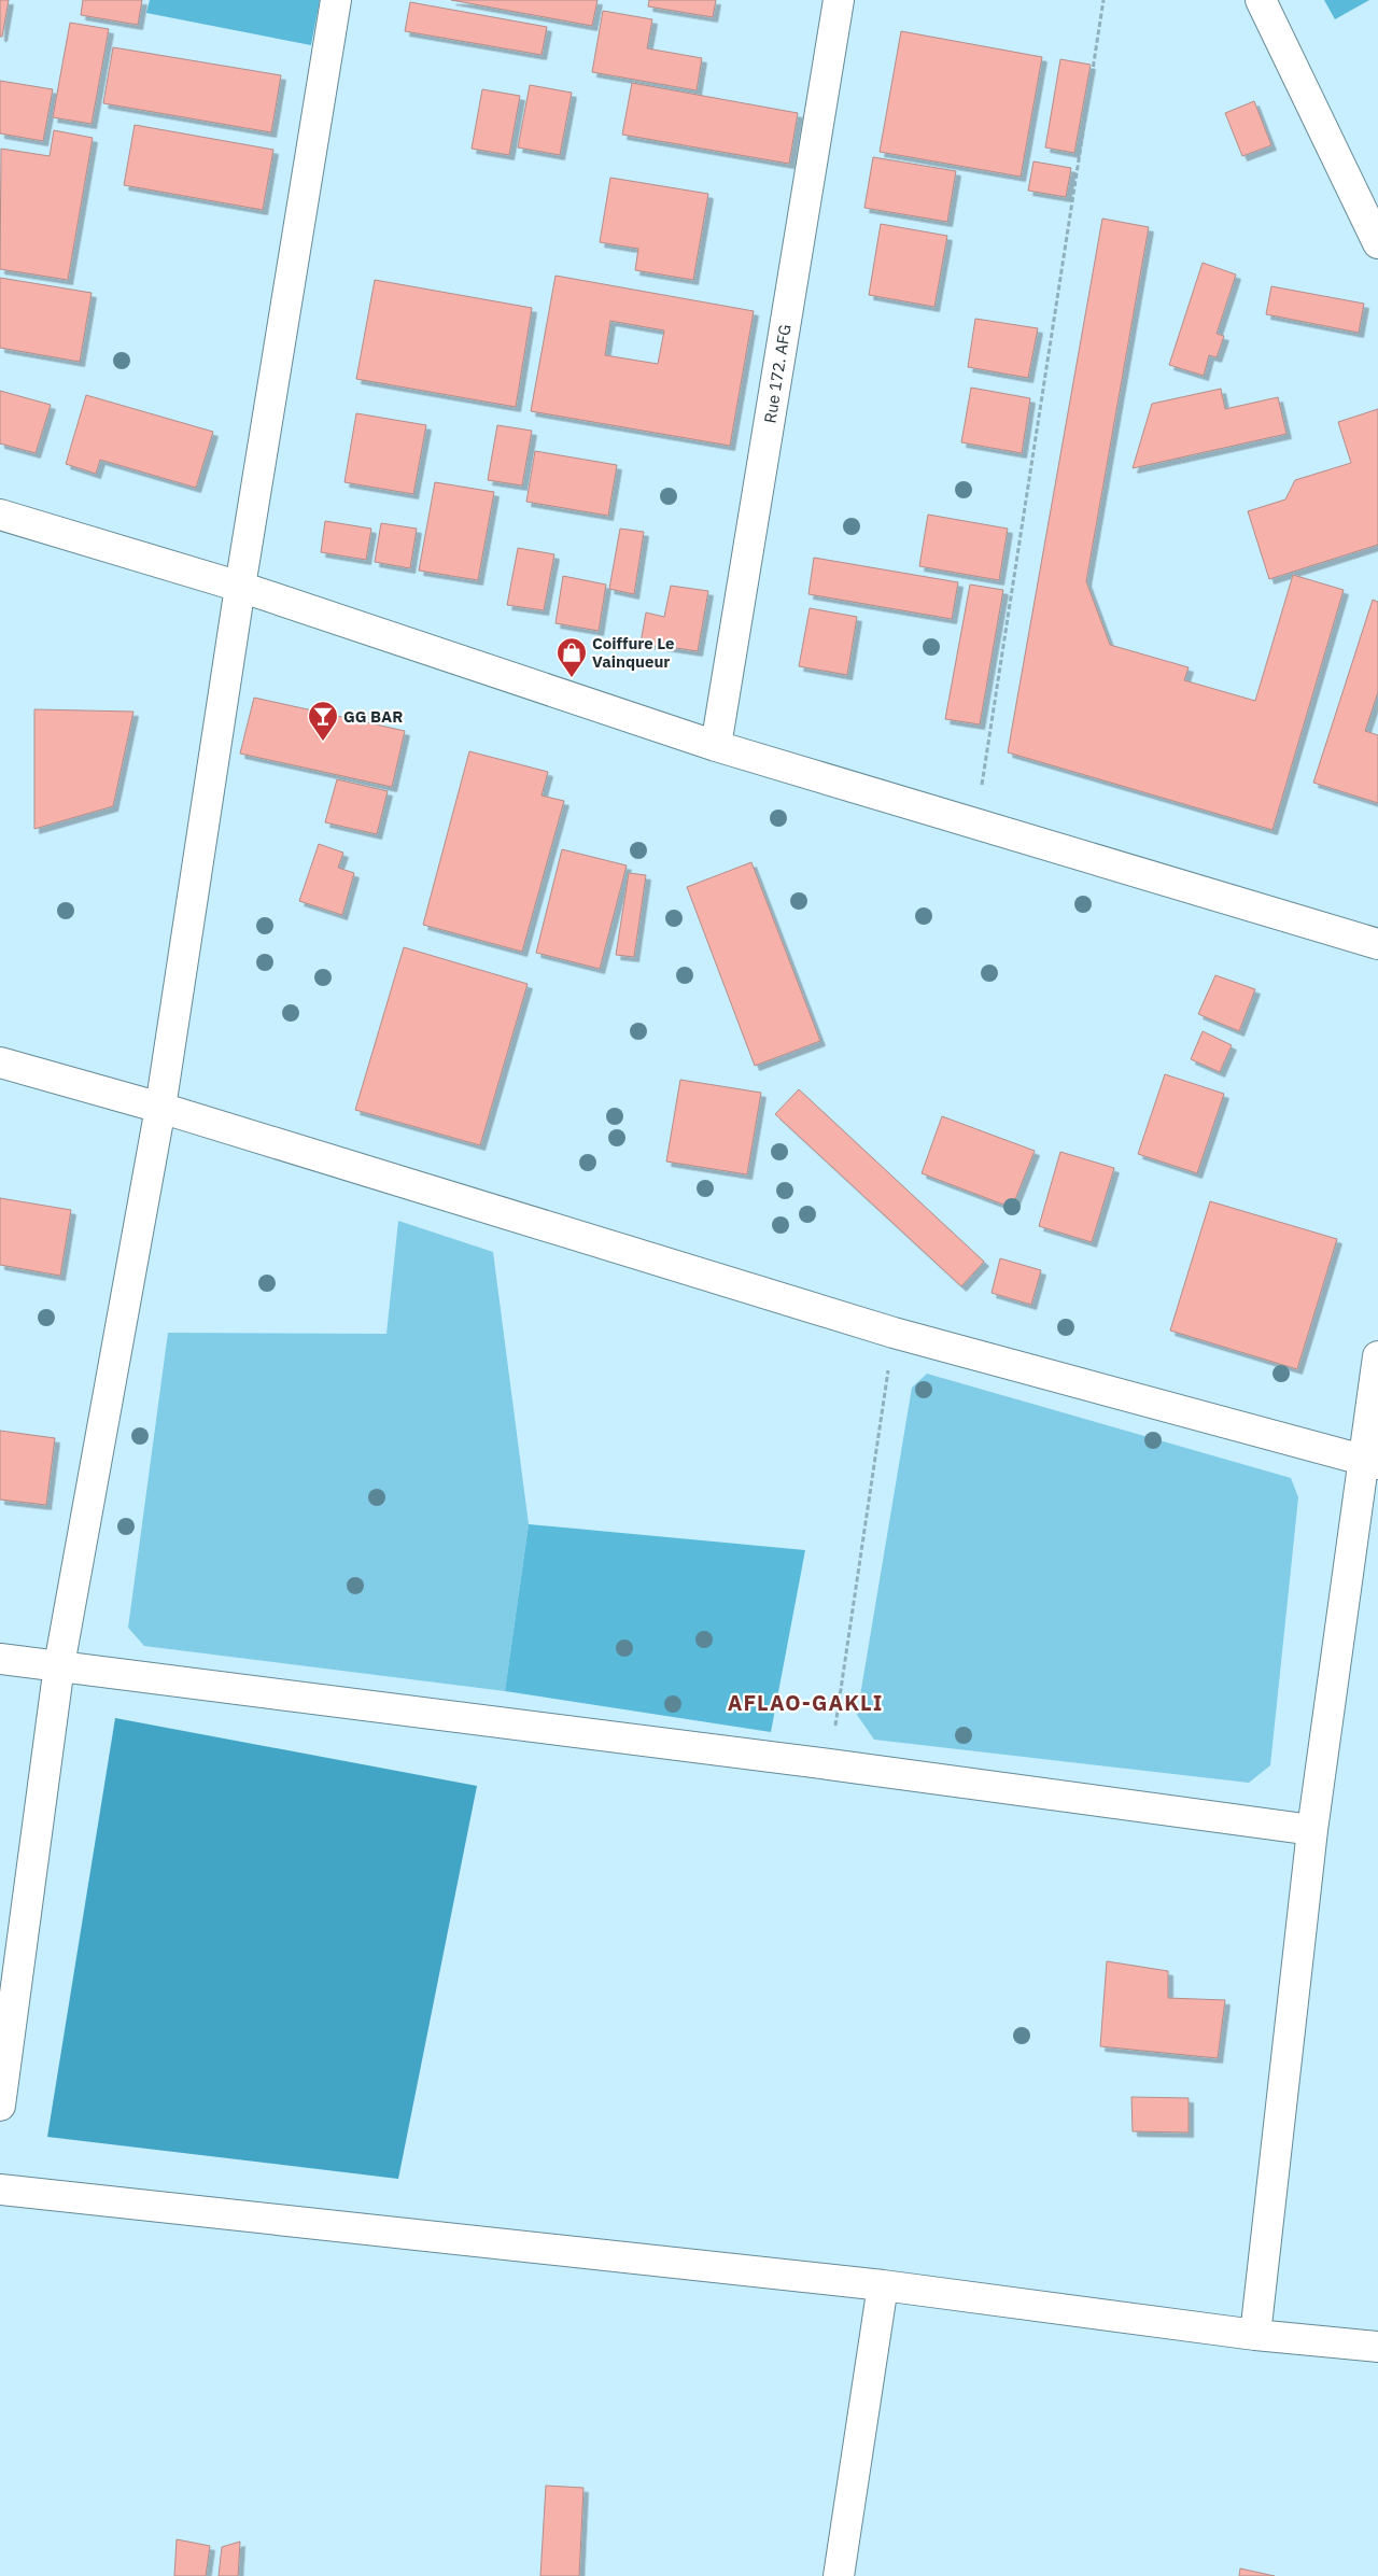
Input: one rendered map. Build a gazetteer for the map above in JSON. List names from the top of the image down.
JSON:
{
  "streets": {
    "street": ["Rue 172. AFG"]
  },
  "districts": ["AFLAO-GAKLI"],
  "places": {
    "shop": ["Coiffure Le Vainqueur"],
    "bar": ["GG BAR"]
  }
}
